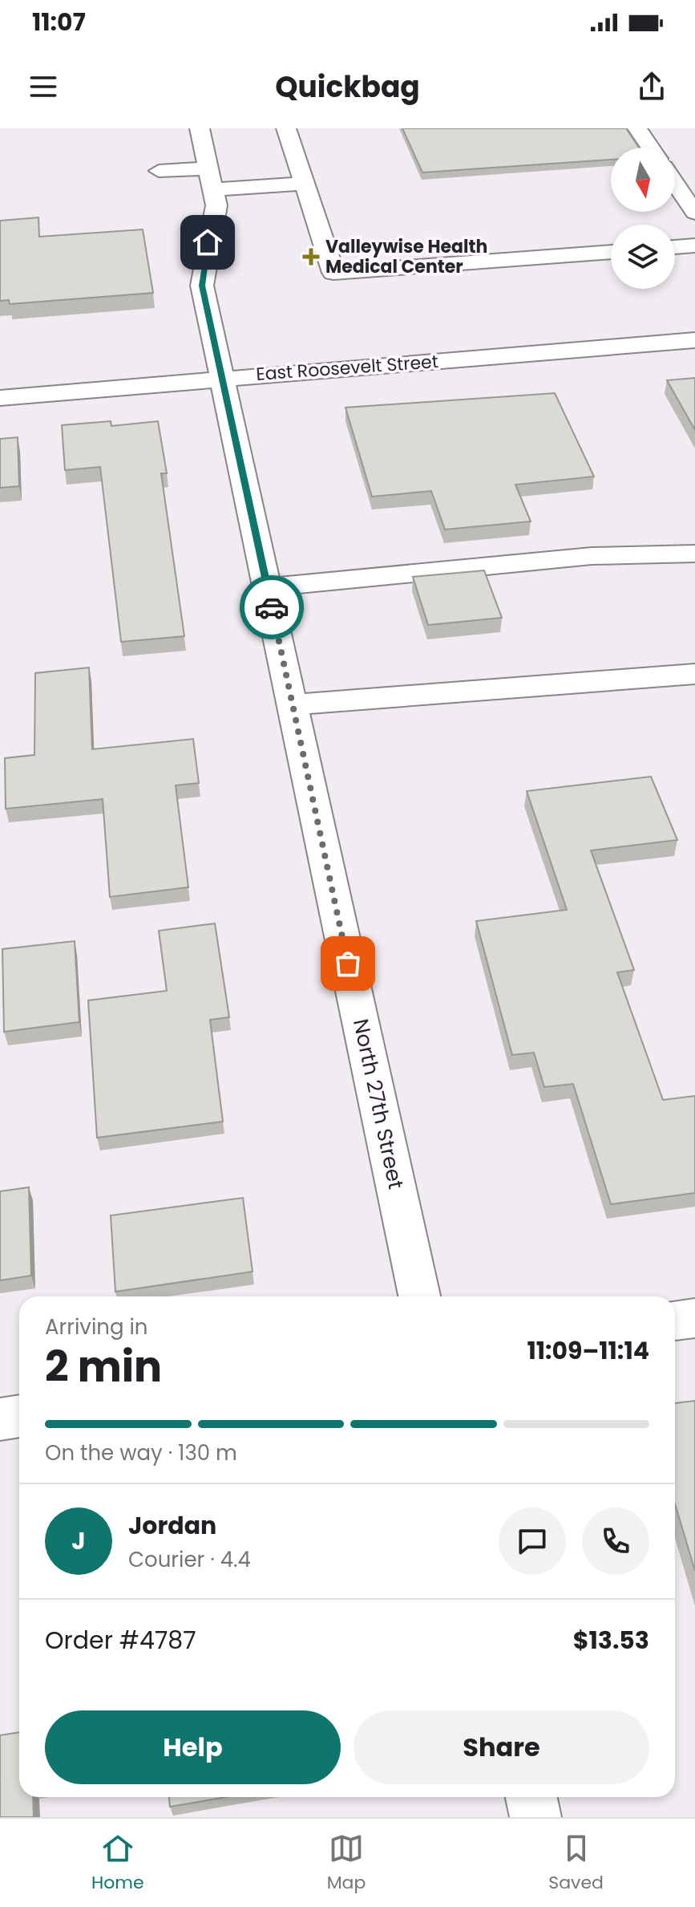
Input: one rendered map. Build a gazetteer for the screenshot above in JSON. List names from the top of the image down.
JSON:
{
  "streets": {
    "street": ["East Roosevelt Street", "North 27th Street"]
  },
  "crossings": [
    ["East Roosevelt Street", "North 27th Street"]
  ],
  "places": {
    "health": ["Valleywise Health Medical Center"]
  },
  "north": "bottom",
  "page": {
    "status": "11:07",
    "header": "Quickbag",
    "heading": ["2 min", "Arriving in", "11:09–11:14"],
    "panel": [
      "Jordan",
      "Courier · 4.4",
      "Order #4787",
      "$13.53"
    ],
    "bar": "On the way · 130 m",
    "round": "J",
    "buttons": ["Help", "Share"],
    "tabs": ["Home", "Map", "Saved"]
  }
}
